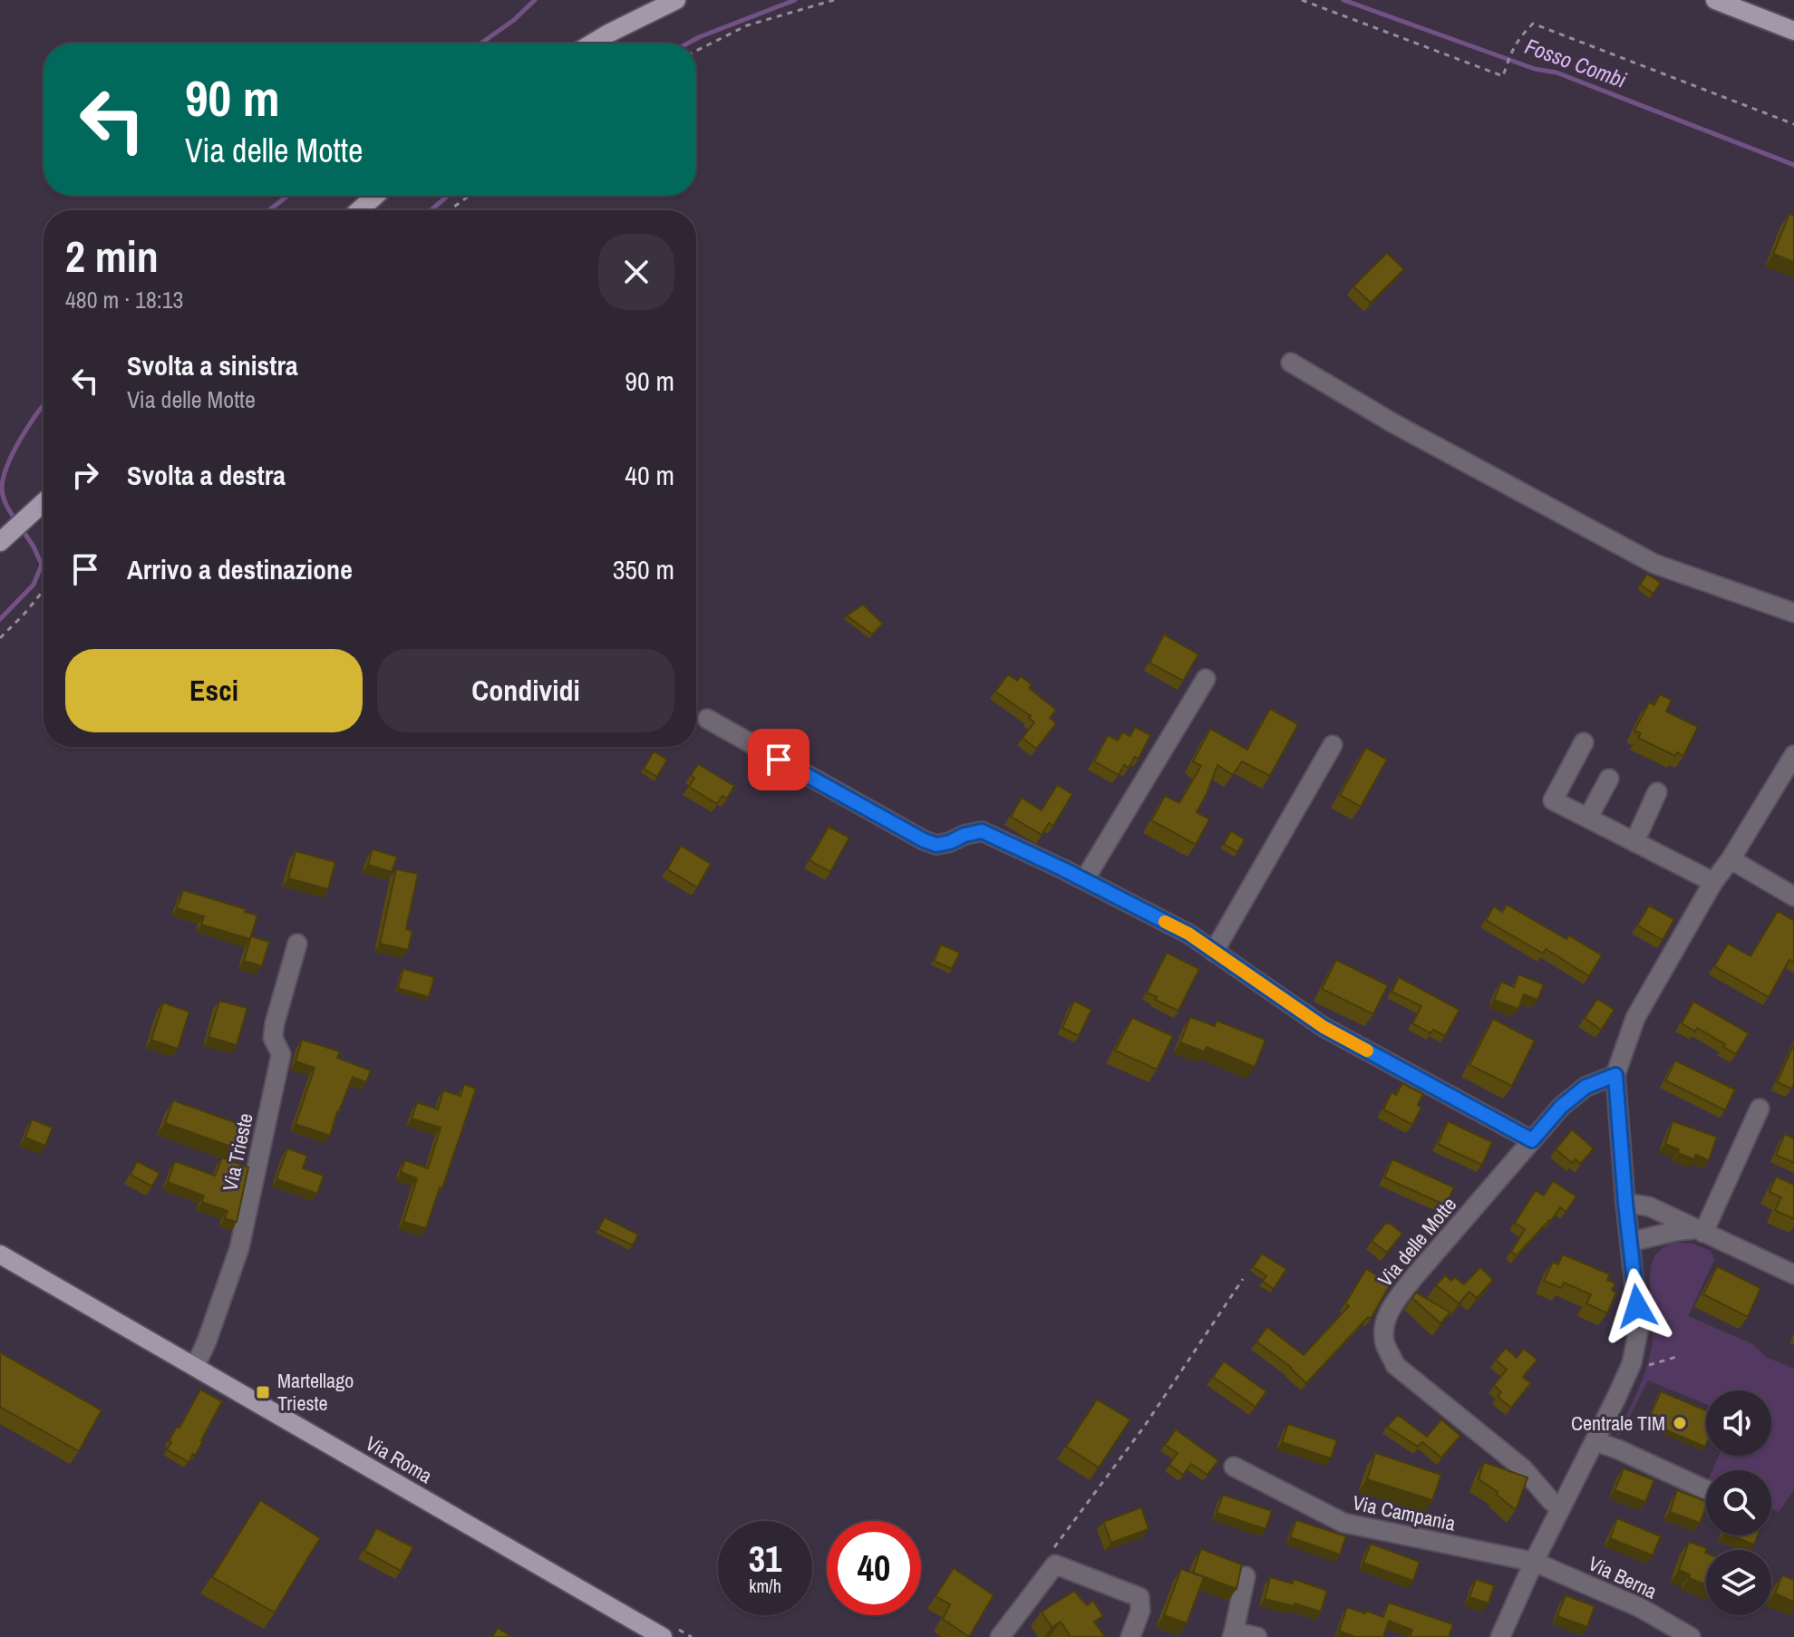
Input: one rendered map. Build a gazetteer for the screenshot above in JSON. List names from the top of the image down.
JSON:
{
  "streets": {
    "main road": ["Via Roma"],
    "street": [
      "Via Trieste",
      "Via delle Motte",
      "Via Campania",
      "Via Berna"
    ]
  },
  "crossings": [
    ["Via Trieste", "Via Roma"],
    ["Via Campania", "Via Berna"]
  ],
  "water": ["Fosso Combi"],
  "places": {
    "transit": ["Martellago Trieste"],
    "other": ["Centrale TIM"]
  },
  "page": {
    "turn": ["90 m", "Via delle Motte"],
    "heading": ["2 min", "480 m · 18:13"],
    "list": [
      {
        "name": "Svolta a sinistra",
        "note": "Via delle Motte",
        "value": "90 m"
      },
      {
        "name": "Svolta a destra",
        "value": "40 m"
      },
      {
        "name": "Arrivo a destinazione",
        "value": "350 m"
      }
    ],
    "buttons": ["Esci", "Condividi"],
    "speed": "31 km/h",
    "limit": "40"
  }
}
